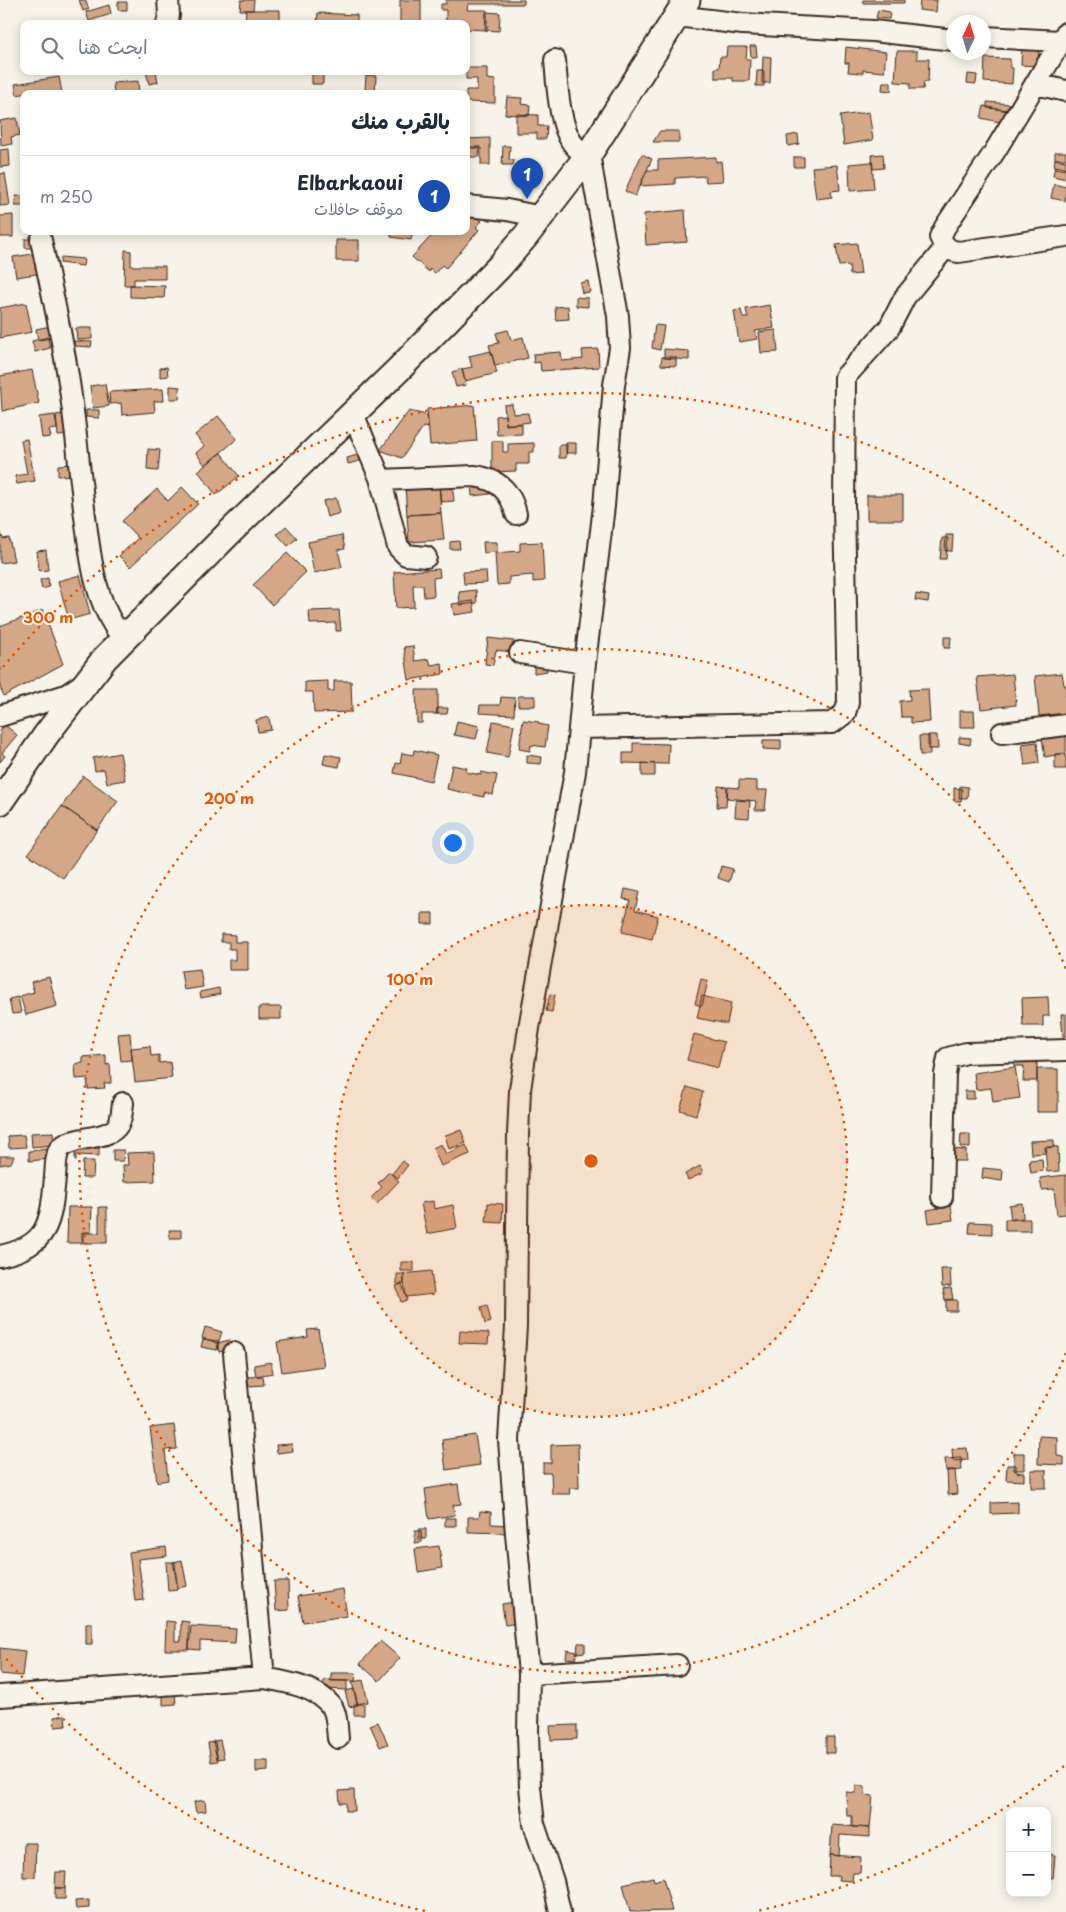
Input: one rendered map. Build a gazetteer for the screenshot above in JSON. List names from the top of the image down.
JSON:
{
  "north": "top",
  "page": {
    "search": "ابحث هنا",
    "heading": "بالقرب منك",
    "list": [
      {
        "mark": "1",
        "name": "Elbarkaoui",
        "note": "موقف حافلات",
        "value": "250 m"
      }
    ],
    "pins": "1",
    "map_buttons": ["+", "−"]
  },
  "rings": ["300 m", "200 m", "100 m"]
}
